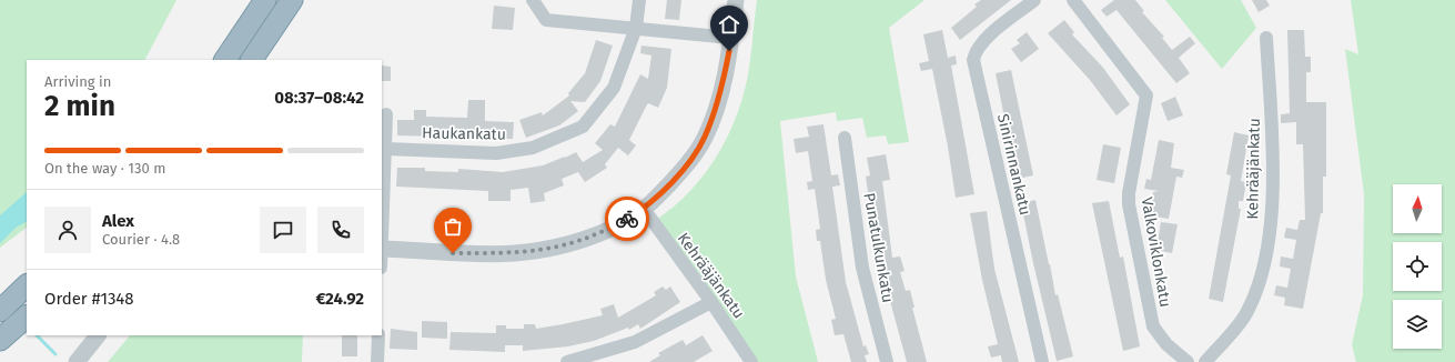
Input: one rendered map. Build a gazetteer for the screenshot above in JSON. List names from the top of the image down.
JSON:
{
  "streets": {
    "street": [
      "Haukankatu",
      "Sinirinnankatu",
      "Kehrääjänkatu",
      "Punatulkunkatu",
      "Valkoviklonkatu"
    ]
  },
  "north": "top",
  "page": {
    "heading": ["2 min", "Arriving in", "08:37–08:42"],
    "panel": [
      "Alex",
      "Courier · 4.8",
      "Order #1348",
      "€24.92"
    ],
    "bar": "On the way · 130 m"
  }
}
